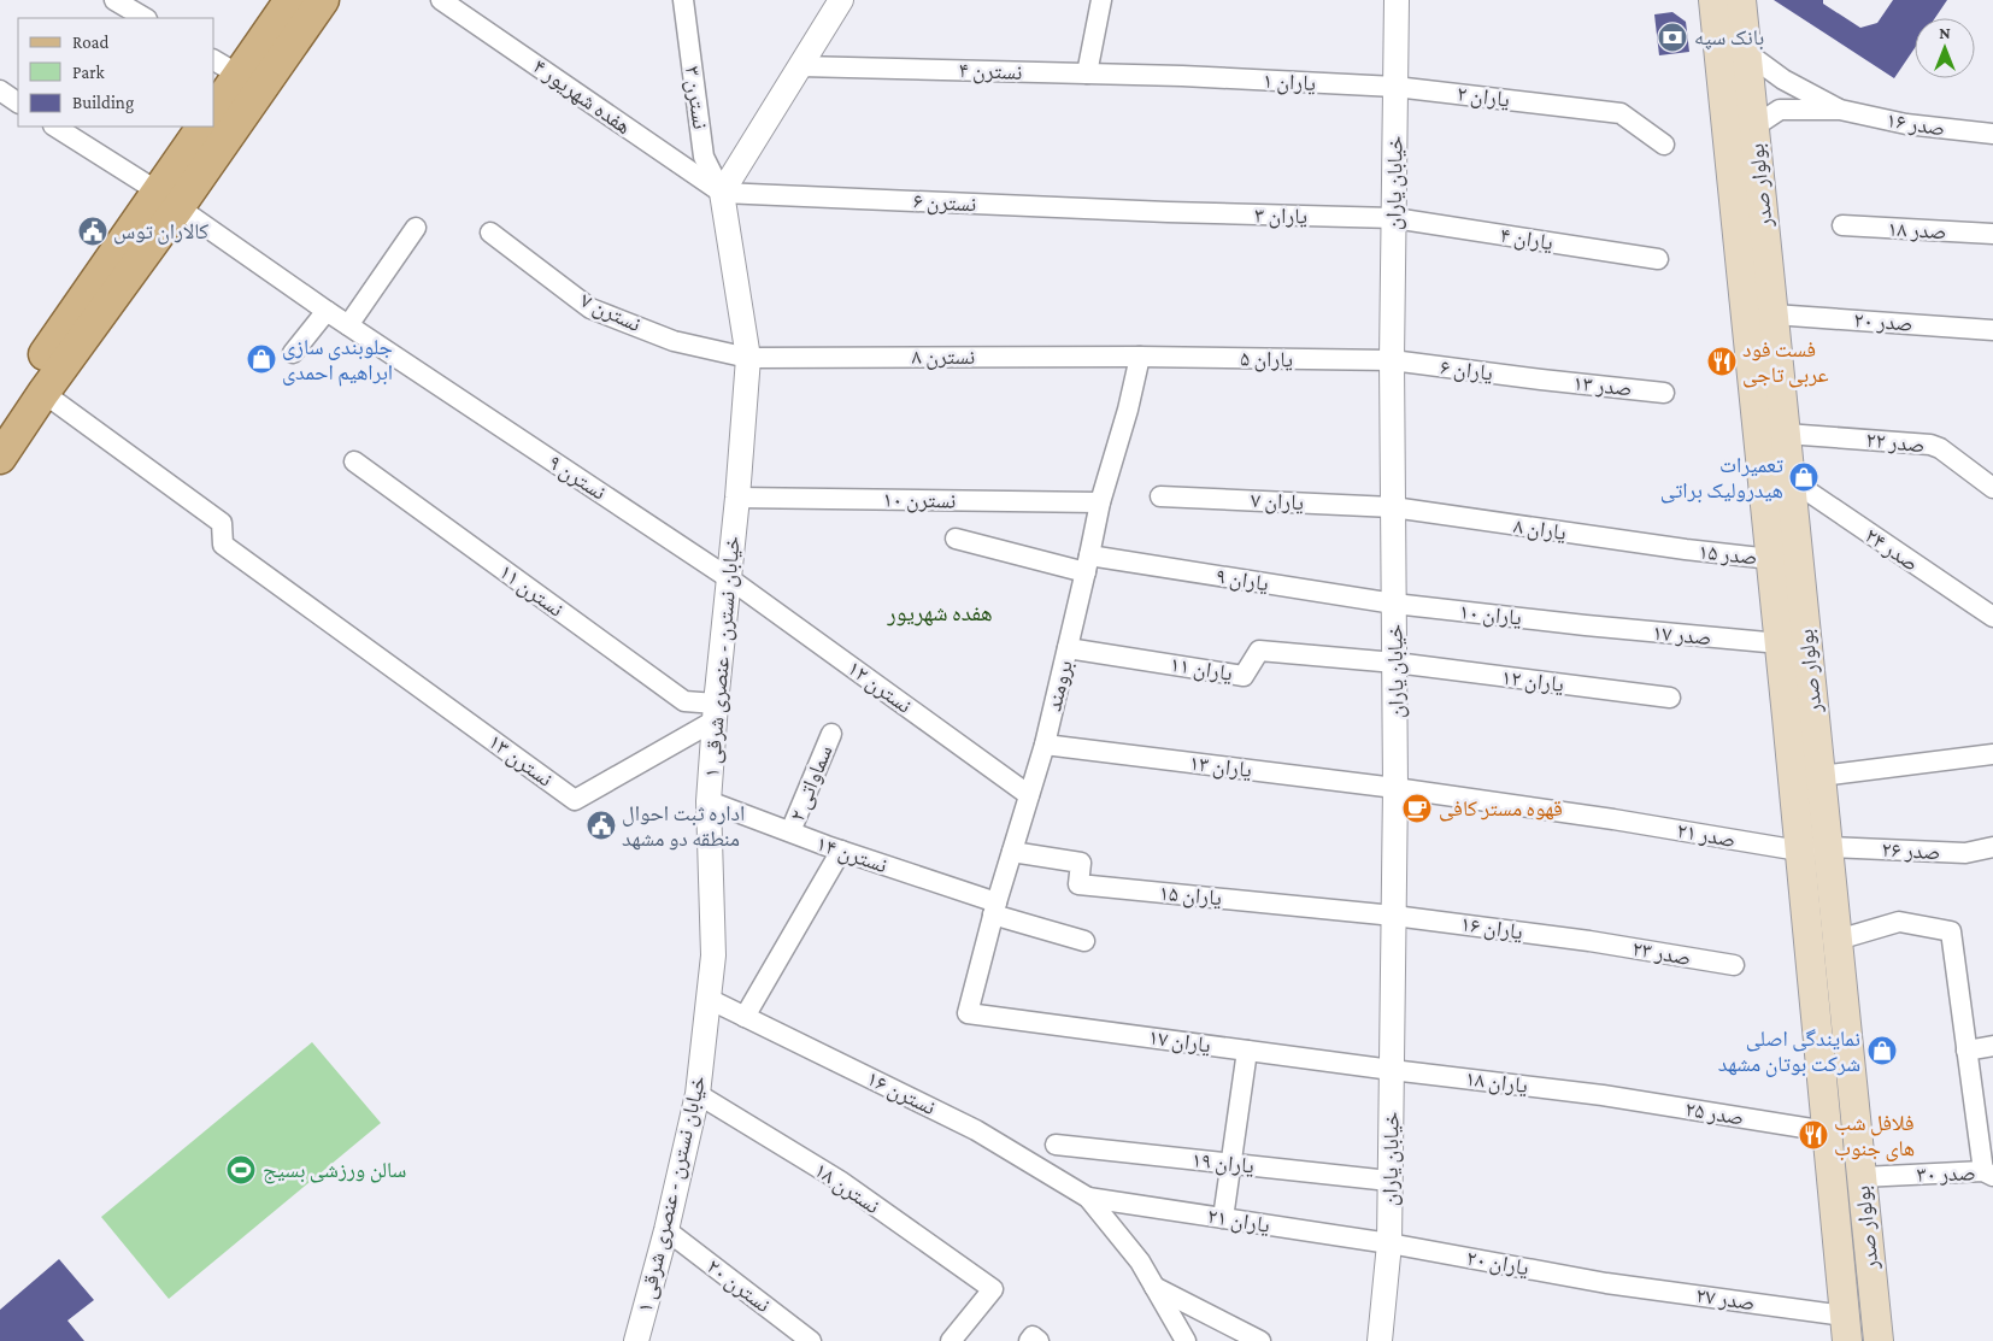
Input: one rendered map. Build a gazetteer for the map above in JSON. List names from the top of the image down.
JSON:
{
  "streets": {
    "main road": ["بولوار صدر"],
    "street": [
      "نسترن ۴",
      "یاران ۱",
      "هفده شهریور ۴",
      "یاران ۲",
      "نسترن ۳",
      "صدر ۱۶",
      "خیابان یاران",
      "نسترن ۶",
      "یاران ۳",
      "صدر ۱۸",
      "یاران ۴",
      "نسترن ۷",
      "صدر ۲۰",
      "نسترن ۸",
      "یاران ۵",
      "یاران ۶",
      "صدر ۱۳",
      "صدر ۲۲",
      "نسترن ۹",
      "نسترن ۱۰",
      "یاران ۷",
      "یاران ۸",
      "صدر ۲۴",
      "صدر ۱۵",
      "یاران ۹",
      "نسترن ۱۱",
      "یاران ۱۰",
      "صدر ۱۷",
      "خیابان نسترن - عنصری شرقی ۱",
      "یاران ۱۱",
      "یاران ۱۲",
      "برومند",
      "نسترن ۱۲",
      "نسترن ۱۳",
      "یاران ۱۳",
      "سماواتی ۲",
      "صدر ۲۱",
      "صدر ۲۶",
      "نسترن ۱۴",
      "یاران ۱۵",
      "یاران ۱۶",
      "صدر ۲۳",
      "یاران ۱۷",
      "یاران ۱۸",
      "نسترن ۱۶",
      "صدر ۲۵",
      "یاران ۱۹",
      "صدر ۳۰",
      "نسترن ۱۸",
      "یاران ۲۱",
      "یاران ۲۰",
      "نسترن ۲۰",
      "صدر ۲۷"
    ]
  },
  "crossings": [
    ["نسترن ۴", "یاران ۱"],
    ["یاران ۱", "یاران ۲"],
    ["یاران ۱", "خیابان یاران"],
    ["هفده شهریور ۴", "نسترن ۳"],
    ["هفده شهریور ۴", "نسترن ۶"],
    ["هفده شهریور ۴", "خیابان نسترن - عنصری شرقی ۱"],
    ["یاران ۲", "خیابان یاران"],
    ["نسترن ۳", "نسترن ۶"],
    ["نسترن ۳", "خیابان نسترن - عنصری شرقی ۱"],
    ["صدر ۱۶", "بولوار صدر"],
    ["خیابان یاران", "یاران ۳"],
    ["خیابان یاران", "یاران ۴"],
    ["خیابان یاران", "یاران ۵"],
    ["خیابان یاران", "یاران ۶"],
    ["خیابان یاران", "یاران ۷"],
    ["خیابان یاران", "یاران ۸"],
    ["خیابان یاران", "یاران ۹"],
    ["خیابان یاران", "یاران ۱۰"],
    ["خیابان یاران", "یاران ۱۱"],
    ["خیابان یاران", "یاران ۱۲"],
    ["خیابان یاران", "یاران ۱۳"],
    ["خیابان یاران", "یاران ۱۵"],
    ["خیابان یاران", "یاران ۱۶"],
    ["خیابان یاران", "یاران ۱۷"],
    ["خیابان یاران", "یاران ۱۸"],
    ["خیابان یاران", "یاران ۱۹"],
    ["خیابان یاران", "یاران ۲۱"],
    ["خیابان یاران", "یاران ۲۰"],
    ["بولوار صدر", "صدر ۲۰"],
    ["بولوار صدر", "صدر ۲۲"],
    ["بولوار صدر", "صدر ۲۴"],
    ["بولوار صدر", "صدر ۱۵"],
    ["بولوار صدر", "صدر ۱۷"],
    ["بولوار صدر", "صدر ۲۱"],
    ["بولوار صدر", "صدر ۲۶"],
    ["بولوار صدر", "صدر ۲۵"],
    ["بولوار صدر", "صدر ۳۰"],
    ["بولوار صدر", "صدر ۲۷"],
    ["نسترن ۶", "یاران ۳"],
    ["نسترن ۶", "خیابان نسترن - عنصری شرقی ۱"],
    ["یاران ۳", "یاران ۴"],
    ["نسترن ۷", "نسترن ۸"],
    ["نسترن ۷", "خیابان نسترن - عنصری شرقی ۱"],
    ["نسترن ۸", "یاران ۵"],
    ["نسترن ۸", "خیابان نسترن - عنصری شرقی ۱"],
    ["نسترن ۸", "برومند"],
    ["یاران ۵", "یاران ۶"],
    ["یاران ۵", "برومند"],
    ["یاران ۶", "صدر ۱۳"],
    ["نسترن ۹", "خیابان نسترن - عنصری شرقی ۱"],
    ["نسترن ۹", "نسترن ۱۲"],
    ["نسترن ۱۰", "خیابان نسترن - عنصری شرقی ۱"],
    ["نسترن ۱۰", "برومند"],
    ["یاران ۷", "یاران ۸"],
    ["یاران ۸", "صدر ۱۵"],
    ["یاران ۹", "یاران ۱۰"],
    ["یاران ۹", "برومند"],
    ["نسترن ۱۱", "خیابان نسترن - عنصری شرقی ۱"],
    ["نسترن ۱۱", "نسترن ۱۳"],
    ["یاران ۱۰", "صدر ۱۷"],
    ["خیابان نسترن - عنصری شرقی ۱", "نسترن ۱۲"],
    ["خیابان نسترن - عنصری شرقی ۱", "نسترن ۱۳"],
    ["خیابان نسترن - عنصری شرقی ۱", "نسترن ۱۴"],
    ["خیابان نسترن - عنصری شرقی ۱", "نسترن ۱۶"],
    ["خیابان نسترن - عنصری شرقی ۱", "نسترن ۱۸"],
    ["خیابان نسترن - عنصری شرقی ۱", "نسترن ۲۰"],
    ["یاران ۱۱", "یاران ۱۲"],
    ["یاران ۱۱", "برومند"],
    ["برومند", "نسترن ۱۲"],
    ["برومند", "یاران ۱۳"],
    ["برومند", "نسترن ۱۴"],
    ["برومند", "یاران ۱۵"],
    ["برومند", "یاران ۱۷"],
    ["یاران ۱۳", "صدر ۲۱"],
    ["سماواتی ۲", "نسترن ۱۴"],
    ["صدر ۲۱", "صدر ۲۶"],
    ["یاران ۱۵", "یاران ۱۶"],
    ["یاران ۱۶", "صدر ۲۳"],
    ["یاران ۱۷", "یاران ۱۸"],
    ["یاران ۱۸", "صدر ۲۵"],
    ["نسترن ۱۶", "یاران ۲۱"],
    ["یاران ۲۱", "یاران ۲۰"],
    ["یاران ۲۰", "صدر ۲۷"]
  ],
  "districts": ["هفده شهریور"],
  "places": {
    "bank": ["بانک سپه"],
    "public building": ["كالاران توس", "اداره ثبت احوال منطقه دو مشهد"],
    "shop": ["جلوبندی سازی ابراهیم احمدی", "تعمیرات هیدرولیک براتی", "نمایندگی اصلی شرکت بوتان مشهد"],
    "restaurant": ["فست فود عربی تاجی", "فلافل شب های جنوب"],
    "cafe": ["قهوه مستر کافی"],
    "sports": ["سالن ورزشی بسیج"]
  },
  "legend": ["Road", "Park", "Building"],
  "north": "top"
}
